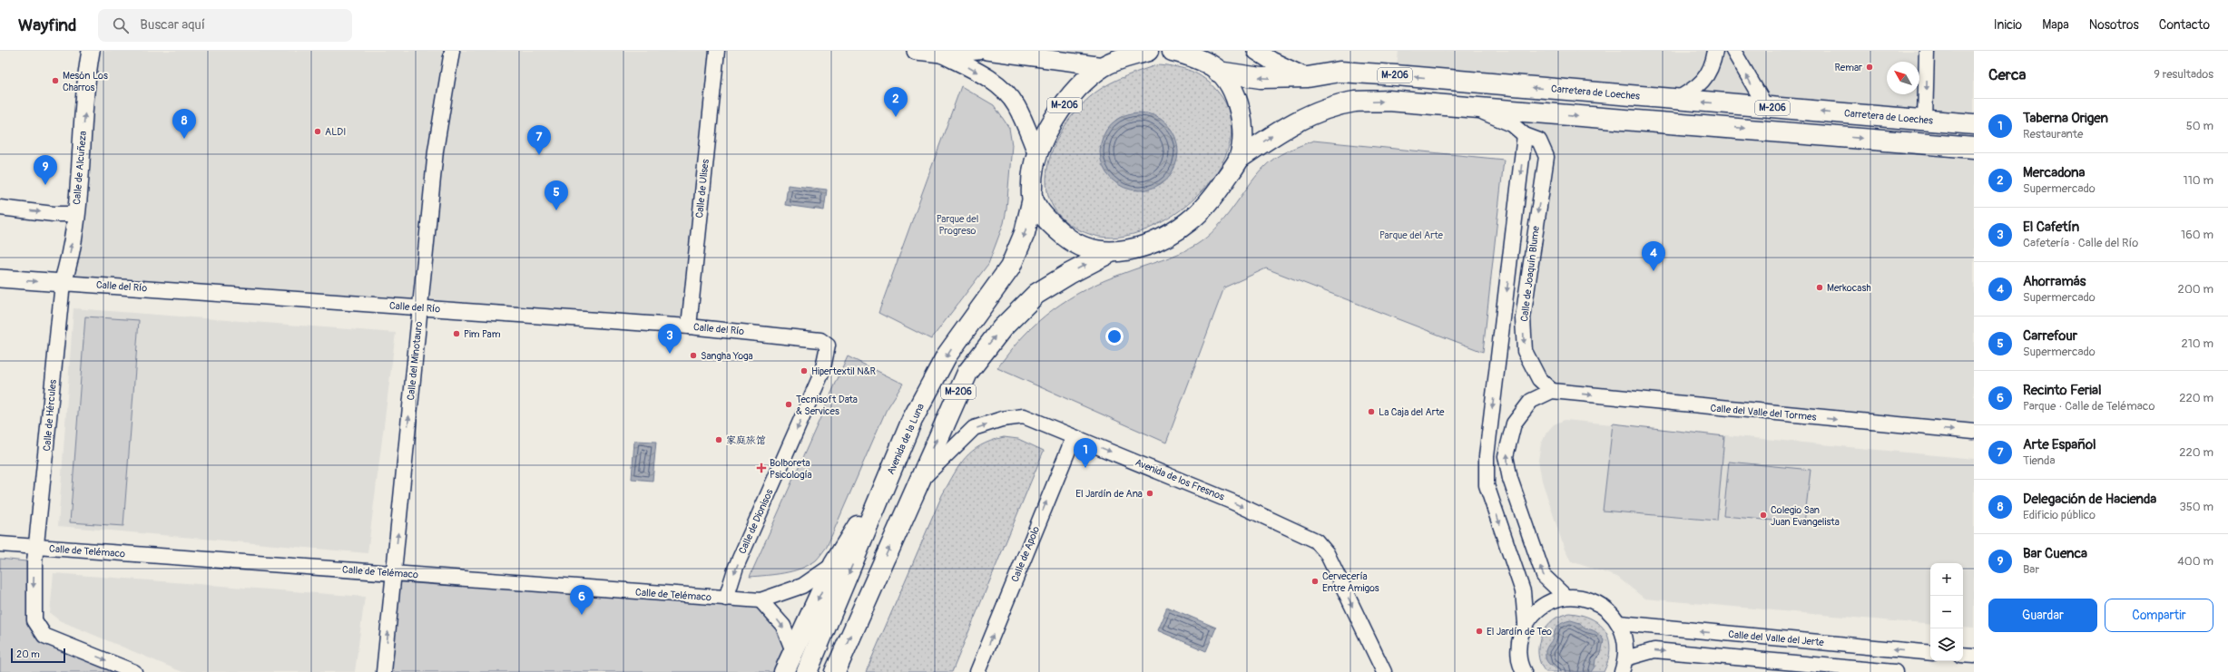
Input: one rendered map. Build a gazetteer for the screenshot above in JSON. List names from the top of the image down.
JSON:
{
  "streets": {
    "main road": ["M-206", "Carretera de Loeches", "Avenida de la Luna"],
    "street": [
      "Calle de Alcuñeza",
      "Calle de Ulises",
      "Calle de Joaquín Blume",
      "Calle del Río",
      "Calle del Minotauro",
      "Calle del Valle del Tormes",
      "Calle de Hércules",
      "Avenida de los Fresnos",
      "Calle de Dionisos",
      "Calle de Telémaco",
      "Calle de Apolo",
      "Calle del Valle del Jerte"
    ]
  },
  "crossings": [
    ["M-206", "Carretera de Loeches"],
    ["M-206", "Calle de Joaquín Blume"],
    ["M-206", "Avenida de la Luna"],
    ["M-206", "Avenida de los Fresnos"],
    ["Calle de Alcuñeza", "Calle del Río"],
    ["Calle de Alcuñeza", "Calle de Hércules"],
    ["Calle de Ulises", "Calle del Río"],
    ["Calle de Joaquín Blume", "Calle del Valle del Tormes"],
    ["Calle del Río", "Calle del Minotauro"],
    ["Calle del Río", "Calle de Hércules"],
    ["Calle del Río", "Calle de Dionisos"],
    ["Calle del Minotauro", "Calle de Telémaco"],
    ["Calle de Hércules", "Calle de Telémaco"],
    ["Avenida de los Fresnos", "Calle de Apolo"],
    ["Calle de Dionisos", "Calle de Telémaco"]
  ],
  "one_way": [
    "Calle de Alcuñeza",
    "Calle del Minotauro",
    "Calle del Valle del Tormes",
    "Avenida de los Fresnos",
    "Calle de Dionisos",
    "Calle de Apolo"
  ],
  "parks": ["Parque del Progreso", "Parque del Arte"],
  "places": {
    "other": [
      "Remar",
      "Mesón Los Charros",
      "ALDI",
      "Merkocash",
      "Pim Pam",
      "Sangha Yoga",
      "Hipertextil N&R",
      "Tecnisoft Data & Services",
      "La Caja del Arte",
      "家庭旅馆",
      "El Jardín de Ana",
      "Colegio San Juan Evangelista",
      "Cervecería Entre Amigos",
      "El Jardín de Teo"
    ],
    "health": ["Bolboreta Psicología"]
  },
  "scale_bar": "20 m",
  "north": "top left",
  "page": {
    "header": "Wayfind",
    "search": "Buscar aquí",
    "nav": [
      "Inicio",
      "Mapa",
      "Nosotros",
      "Contacto"
    ],
    "heading": ["Cerca", "9 resultados"],
    "pins": [
      "2",
      "8",
      "7",
      "9",
      "5",
      "4",
      "3",
      "1",
      "6"
    ],
    "list": [
      {
        "mark": "1",
        "name": "Taberna Origen",
        "note": "Restaurante",
        "value": "50 m"
      },
      {
        "mark": "2",
        "name": "Mercadona",
        "note": "Supermercado",
        "value": "110 m"
      },
      {
        "mark": "3",
        "name": "El Cafetín",
        "note": "Cafetería · Calle del Río",
        "value": "160 m"
      },
      {
        "mark": "4",
        "name": "Ahorramás",
        "note": "Supermercado",
        "value": "200 m"
      },
      {
        "mark": "5",
        "name": "Carrefour",
        "note": "Supermercado",
        "value": "210 m"
      },
      {
        "mark": "6",
        "name": "Recinto Ferial",
        "note": "Parque · Calle de Telémaco",
        "value": "220 m"
      },
      {
        "mark": "7",
        "name": "Arte Español",
        "note": "Tienda",
        "value": "220 m"
      },
      {
        "mark": "8",
        "name": "Delegación de Hacienda",
        "note": "Edificio público",
        "value": "350 m"
      },
      {
        "mark": "9",
        "name": "Bar Cuenca",
        "note": "Bar",
        "value": "400 m"
      }
    ],
    "map_buttons": ["+", "−"],
    "buttons": ["Guardar", "Compartir"],
    "scale": "20 m"
  }
}
